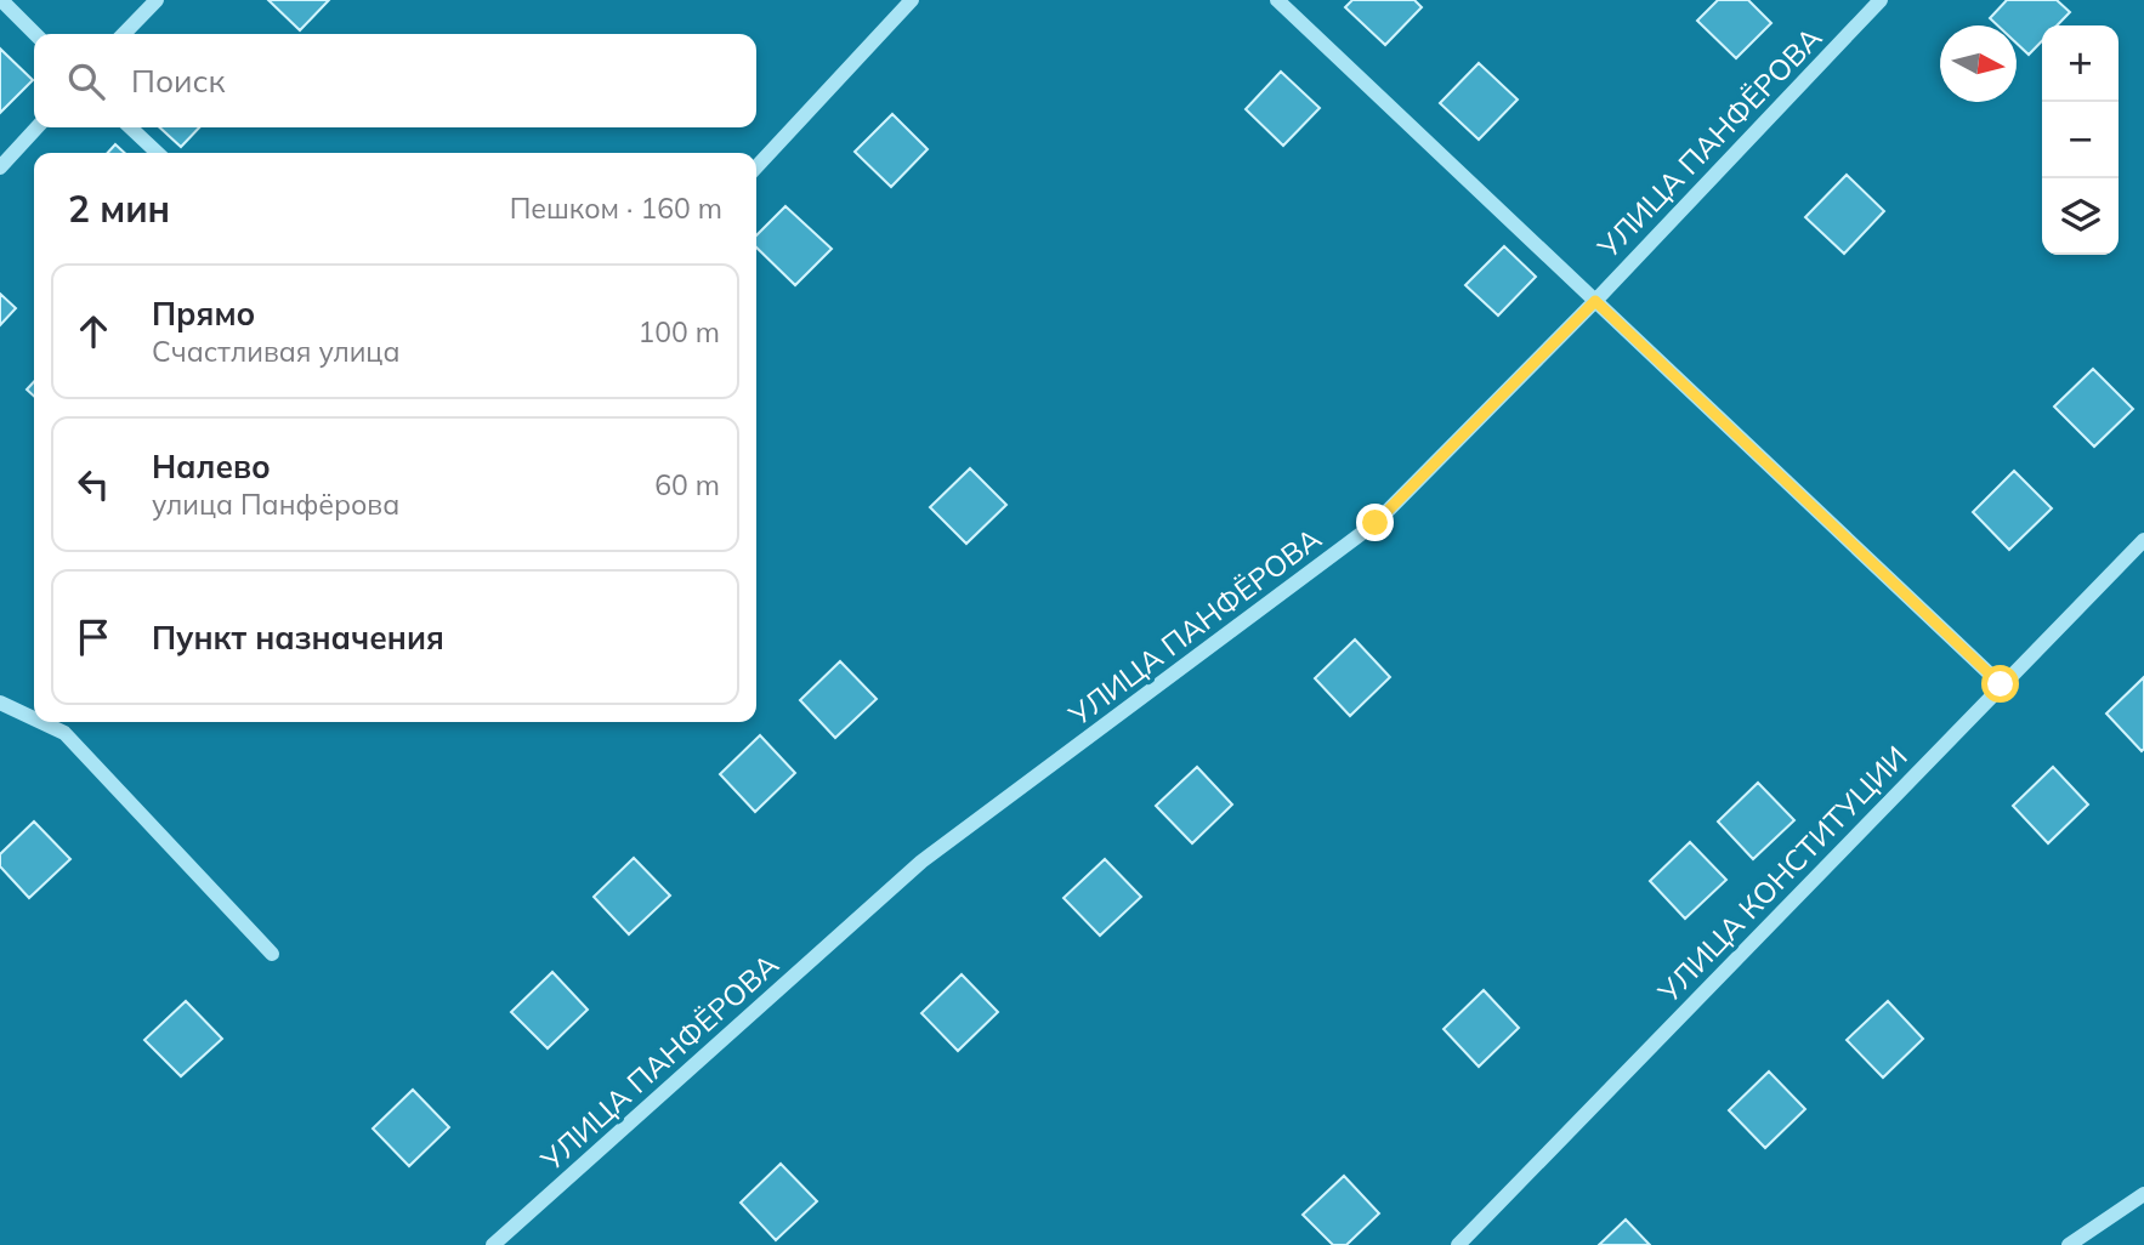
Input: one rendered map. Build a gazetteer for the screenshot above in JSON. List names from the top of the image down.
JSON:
{
  "streets": {
    "street": ["УЛИЦА ПАНФЁРОВА", "УЛИЦА КОНСТИТУЦИИ"]
  },
  "north": "right",
  "page": {
    "map_buttons": ["+", "−"],
    "search": "Поиск",
    "heading": ["2 мин", "Пешком · 160 m"],
    "list": [
      ["Прямо", "Счастливая улица", "100 m"],
      ["Налево", "улица Панфёрова", "60 m"],
      "Пункт назначения"
    ]
  }
}
